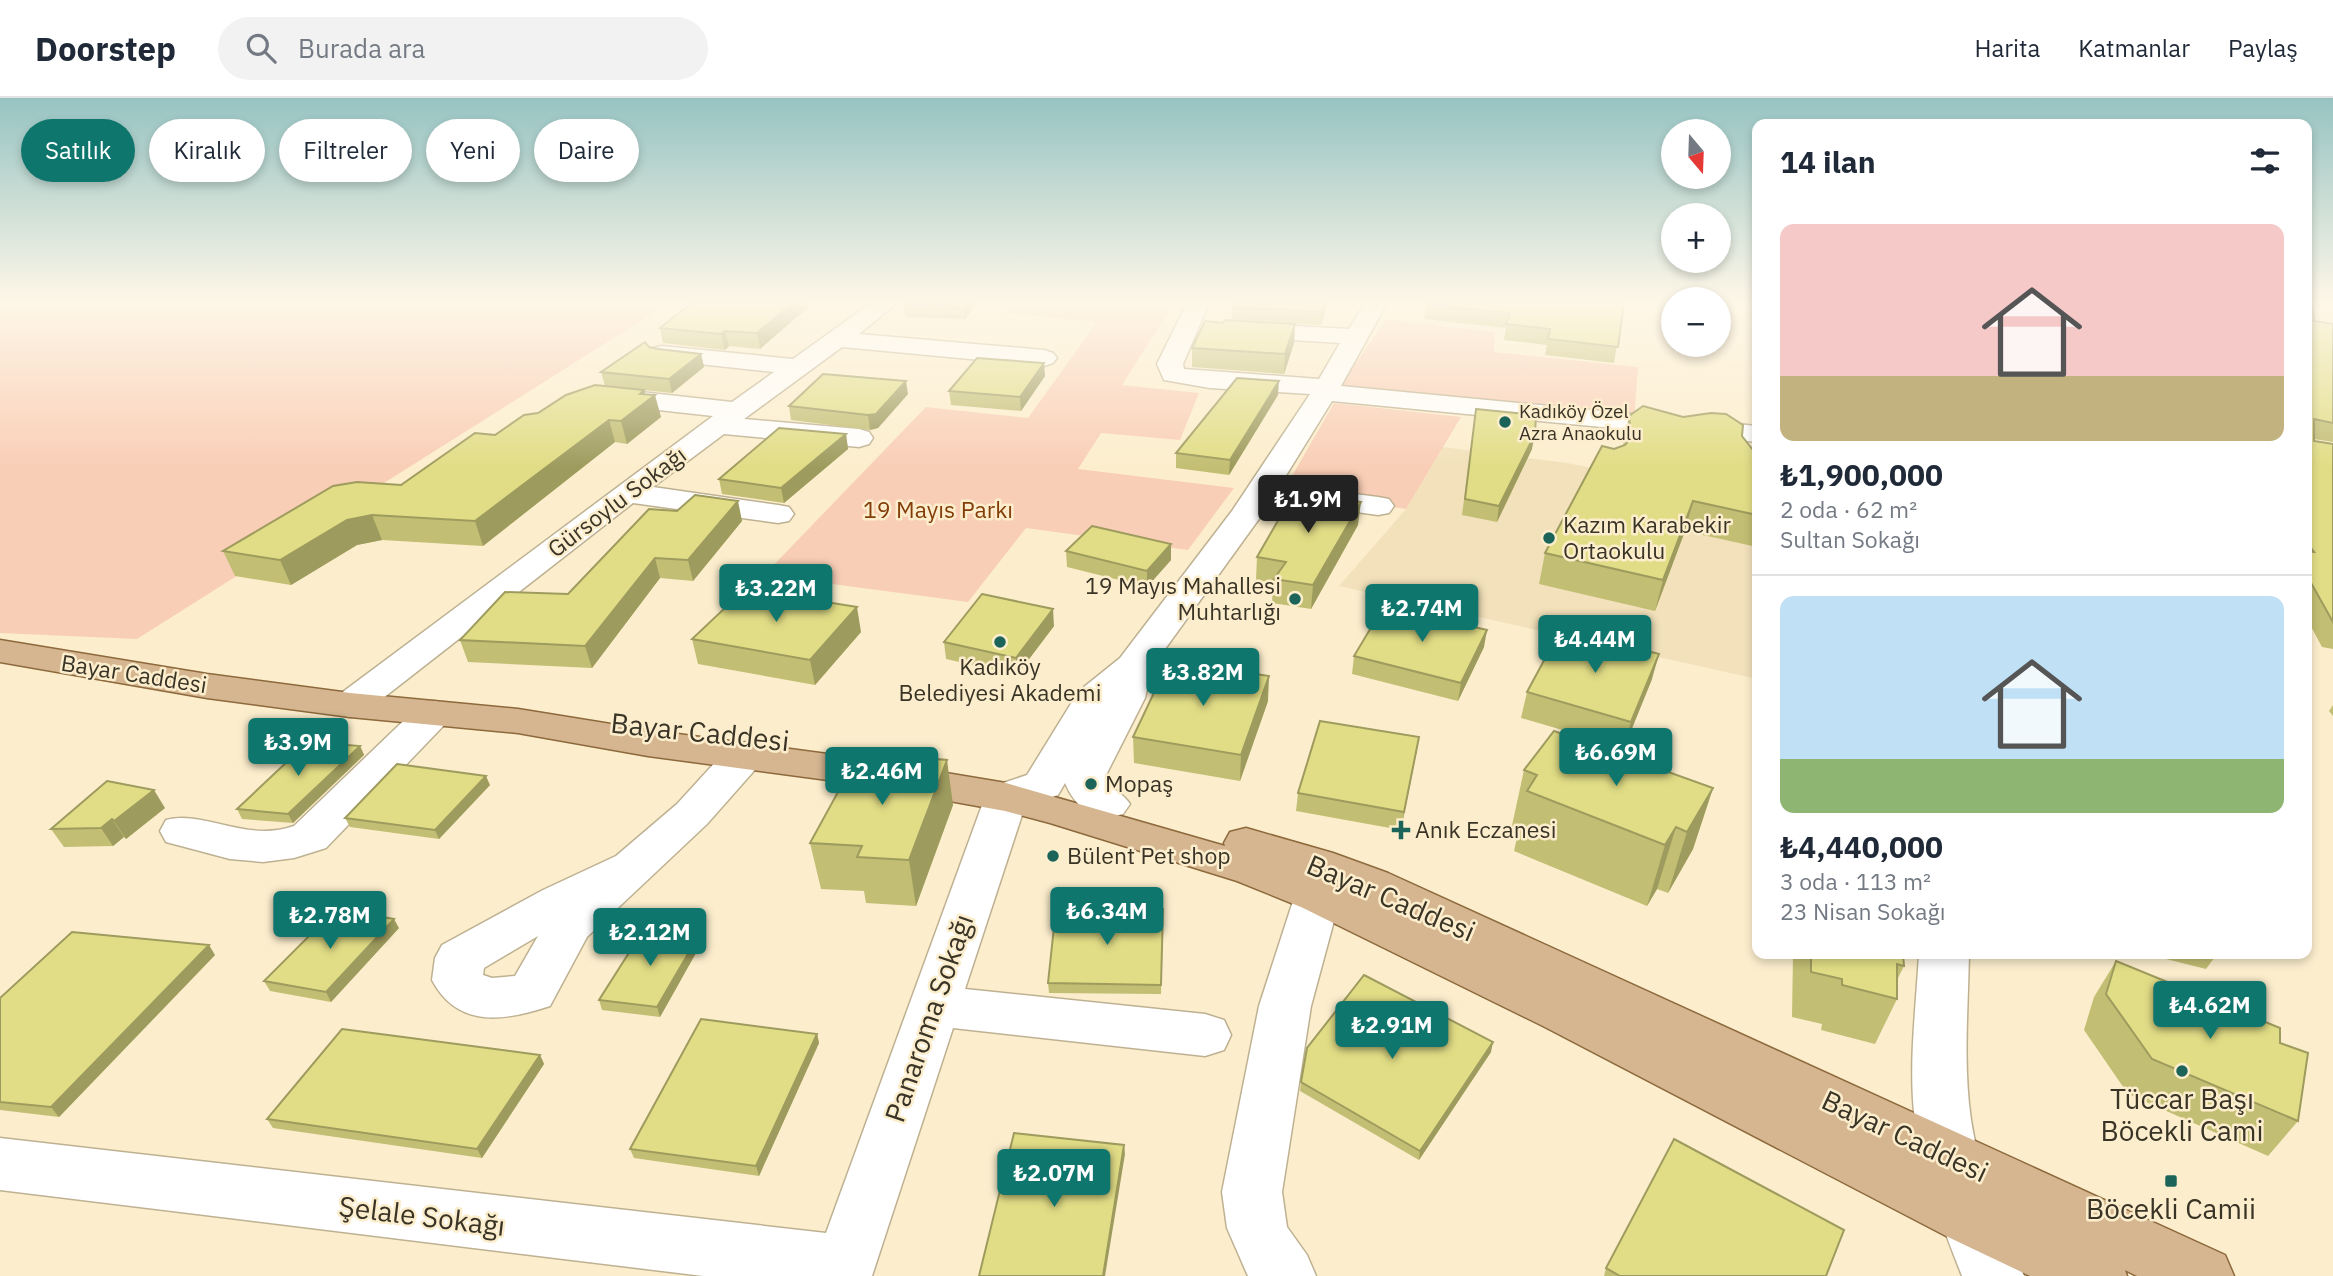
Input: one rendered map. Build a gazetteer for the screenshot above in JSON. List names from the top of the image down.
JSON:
{
  "streets": {
    "main road": ["Bayar Caddesi"],
    "street": ["Gürsoylu Sokağı", "Panaroma Sokağı", "Şelale Sokağı"]
  },
  "crossings": [
    ["Gürsoylu Sokağı", "Bayar Caddesi"],
    ["Bayar Caddesi", "Panaroma Sokağı"],
    ["Panaroma Sokağı", "Şelale Sokağı"]
  ],
  "parks": ["19 Mayıs Parkı"],
  "places": {
    "other": [
      "Kadıköy Özel Azra Anaokulu",
      "Kazım Karabekir Ortaokulu",
      "19 Mayıs Mahallesi Muhtarlığı",
      "Kadıköy Belediyesi Akademi",
      "Mopaş",
      "Bülent Pet shop",
      "Tüccar Başı Böcekli Cami"
    ],
    "health": ["Anık Eczanesi"],
    "transit": ["Böcekli Camii"]
  },
  "north": "bottom",
  "page": {
    "header": "Doorstep",
    "search": "Burada ara",
    "nav": ["Harita", "Katmanlar", "Paylaş"],
    "map_buttons": ["+", "−"],
    "chip": [
      "Satılık",
      "Kiralık",
      "Filtreler",
      "Yeni",
      "Daire"
    ],
    "heading": "14 ilan",
    "list": [
      {
        "name": "₺1,900,000",
        "note": "2 oda · 62 m² · Sultan Sokağı"
      },
      {
        "name": "₺4,440,000",
        "note": "3 oda · 113 m² · 23 Nisan Sokağı"
      }
    ],
    "price": [
      "₺1.9M",
      "₺3.22M",
      "₺2.74M",
      "₺4.44M",
      "₺3.82M",
      "₺3.9M",
      "₺6.69M",
      "₺2.46M",
      "₺6.34M",
      "₺2.78M",
      "₺2.12M",
      "₺4.62M",
      "₺2.91M",
      "₺2.07M"
    ]
  }
}
